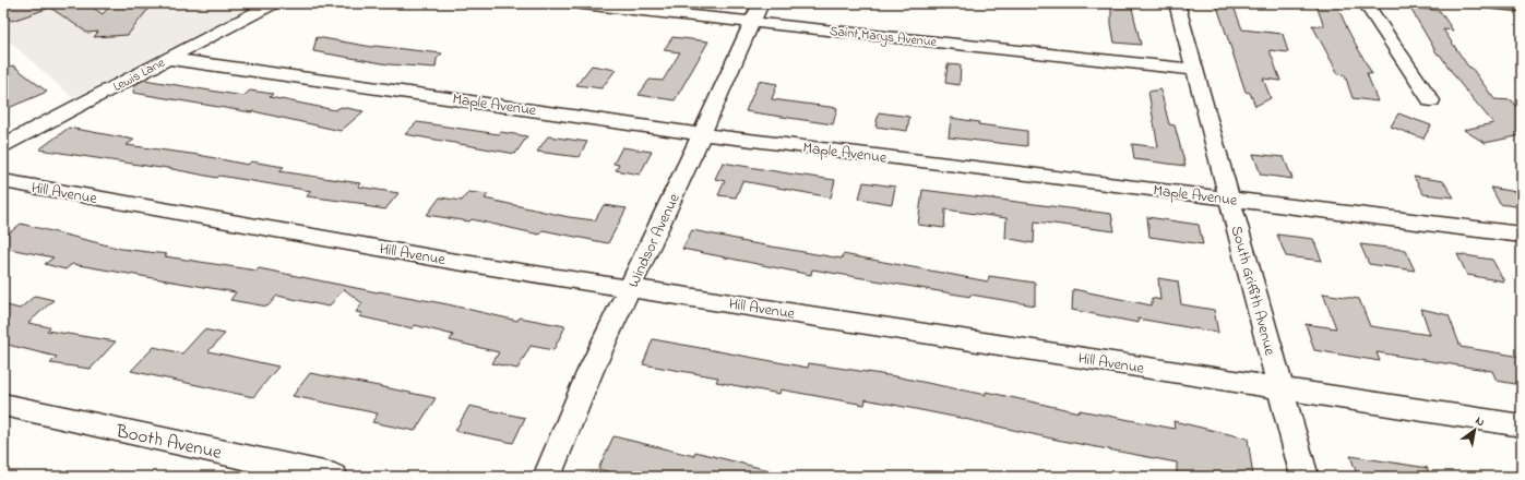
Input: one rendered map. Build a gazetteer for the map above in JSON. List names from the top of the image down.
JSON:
{
  "streets": {
    "street": [
      "Saint Marys Avenue",
      "Lewis Lane",
      "Maple Avenue",
      "Hill Avenue",
      "Windsor Avenue",
      "South Griffith Avenue",
      "Booth Avenue"
    ]
  },
  "crossings": [
    ["Saint Marys Avenue", "Windsor Avenue"],
    ["Saint Marys Avenue", "South Griffith Avenue"],
    ["Lewis Lane", "Maple Avenue"],
    ["Maple Avenue", "Windsor Avenue"],
    ["Maple Avenue", "South Griffith Avenue"],
    ["Hill Avenue", "Windsor Avenue"],
    ["Hill Avenue", "South Griffith Avenue"]
  ],
  "north": "top right"
}
